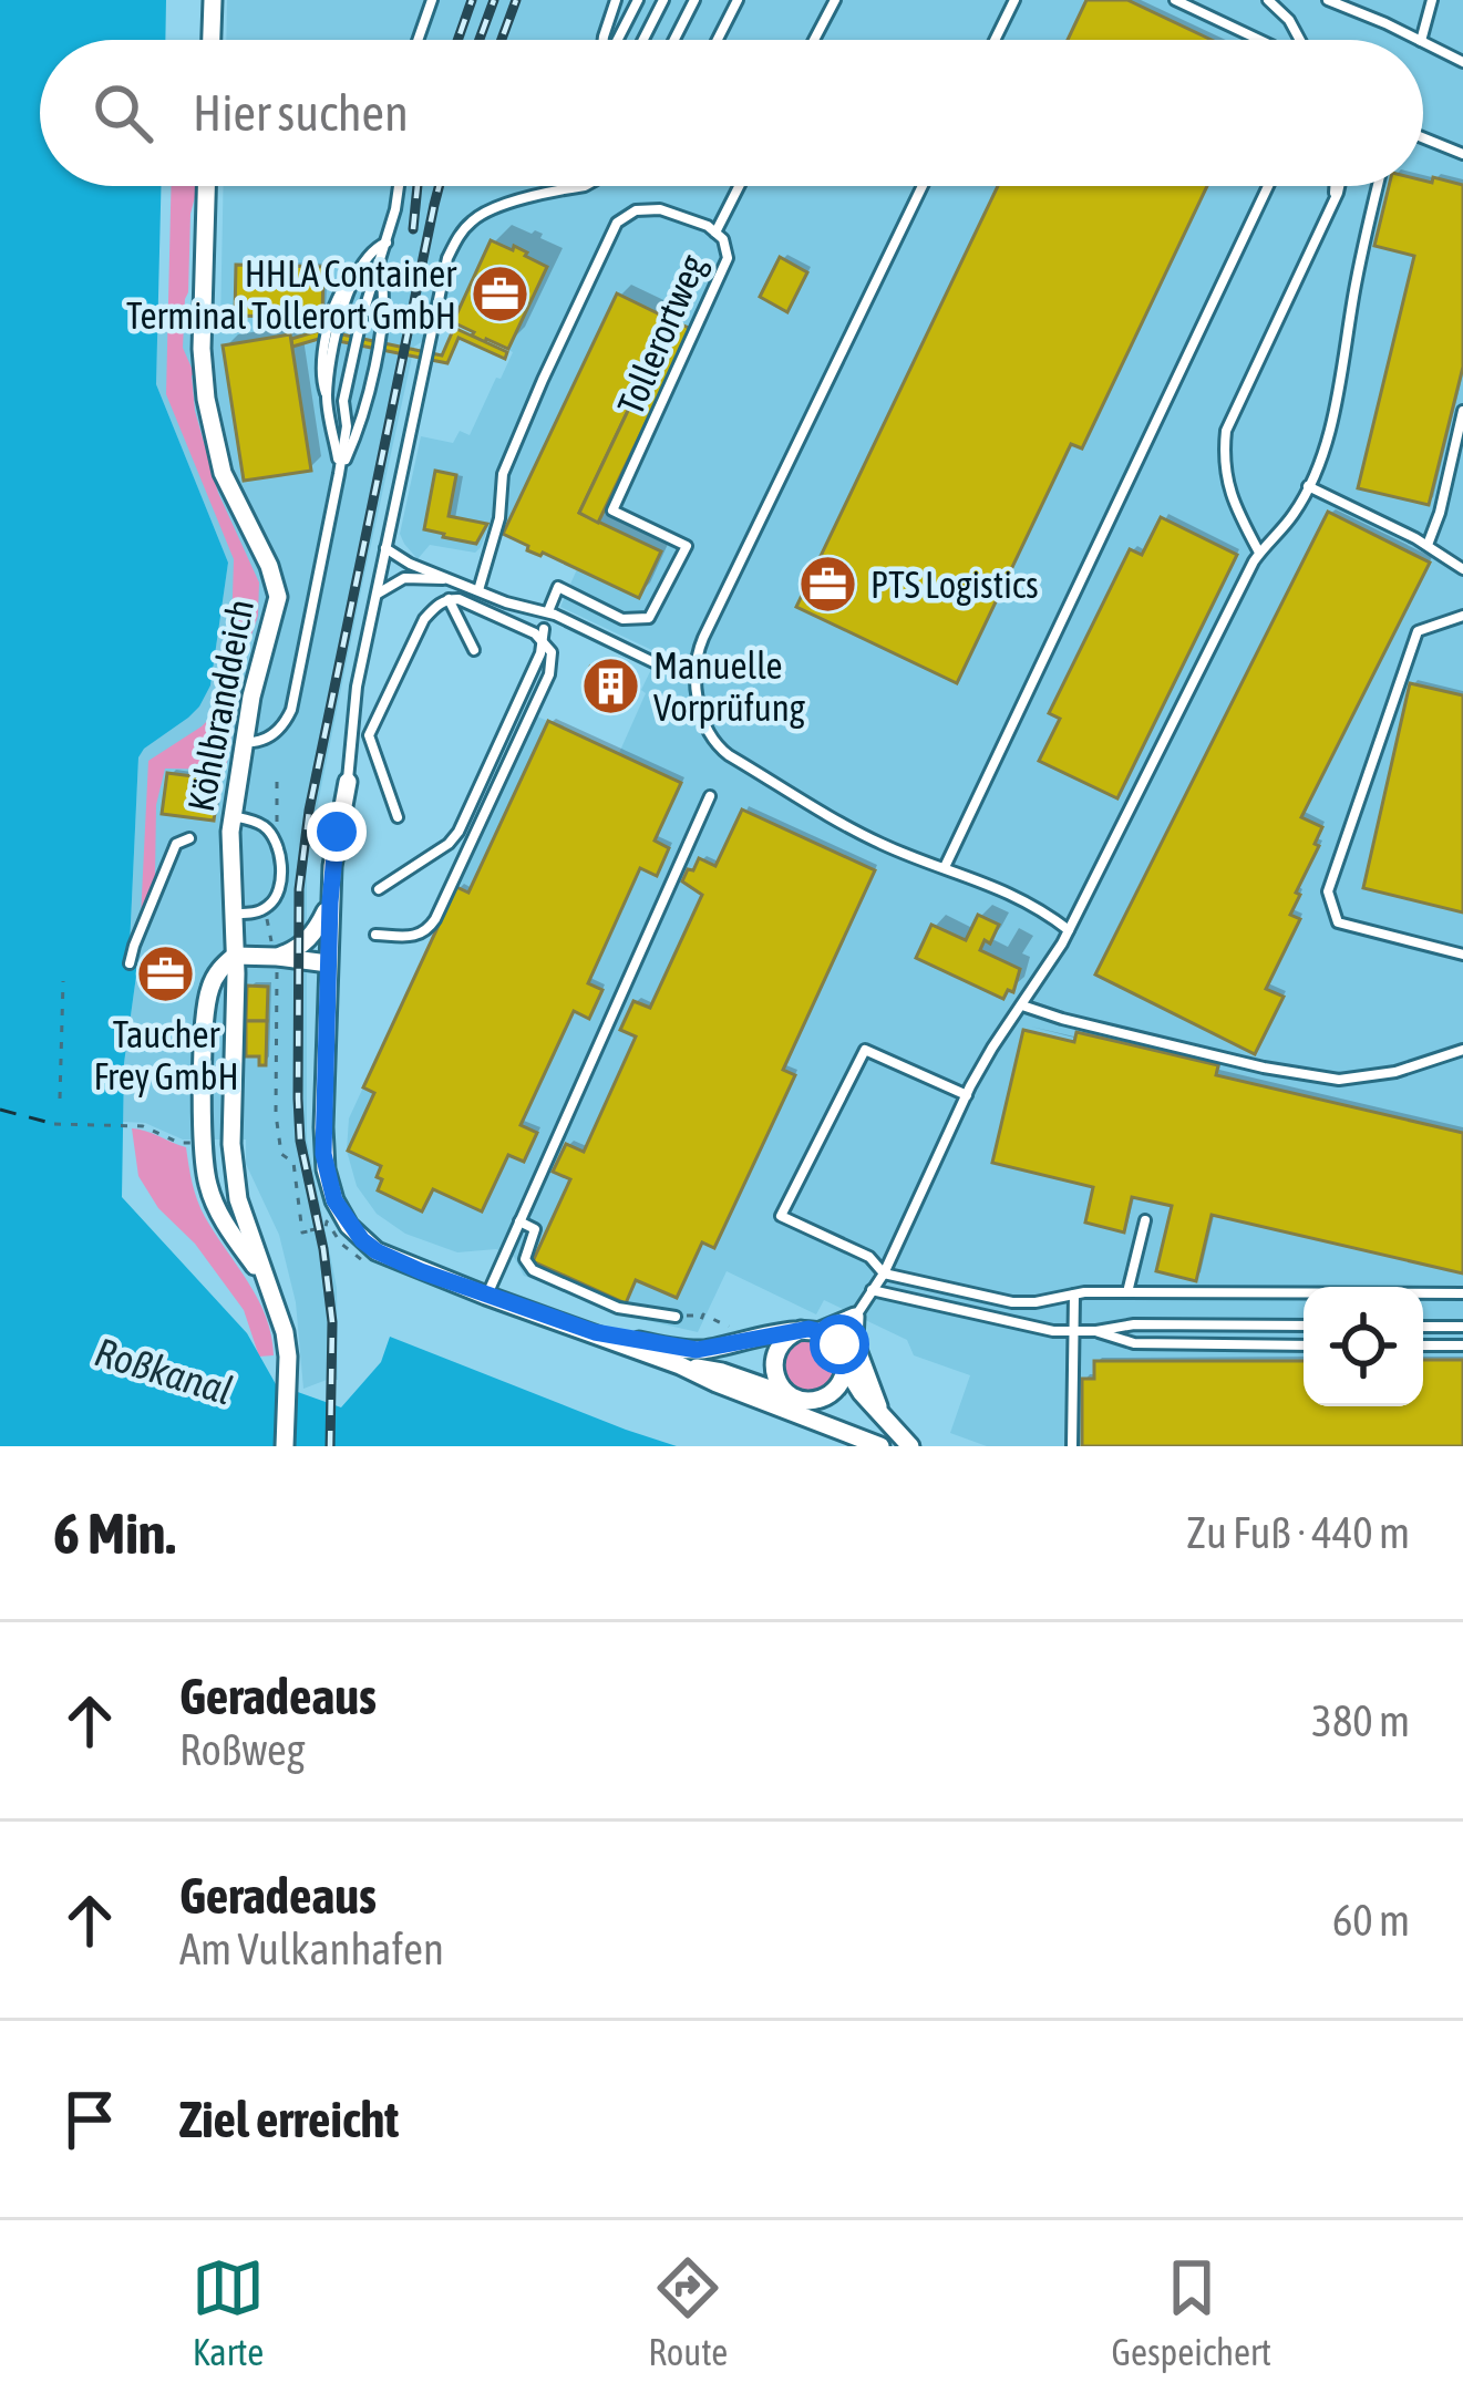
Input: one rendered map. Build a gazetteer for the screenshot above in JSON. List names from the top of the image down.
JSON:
{
  "streets": {
    "street": ["Köhlbranddeich"],
    "lane": ["Tollerortweg"]
  },
  "water": ["Roßkanal"],
  "places": {
    "office": ["HHLA Container Terminal Tollerort GmbH", "PTS Logistics", "Taucher Frey GmbH"],
    "building": ["Manuelle Vorprüfung"]
  },
  "page": {
    "search": "Hier suchen",
    "heading": ["6 Min.", "Zu Fuß · 440 m"],
    "list": [
      ["Geradeaus", "Roßweg", "380 m"],
      ["Geradeaus", "Am Vulkanhafen", "60 m"],
      "Ziel erreicht"
    ],
    "nav": ["Karte", "Route", "Gespeichert"]
  }
}
